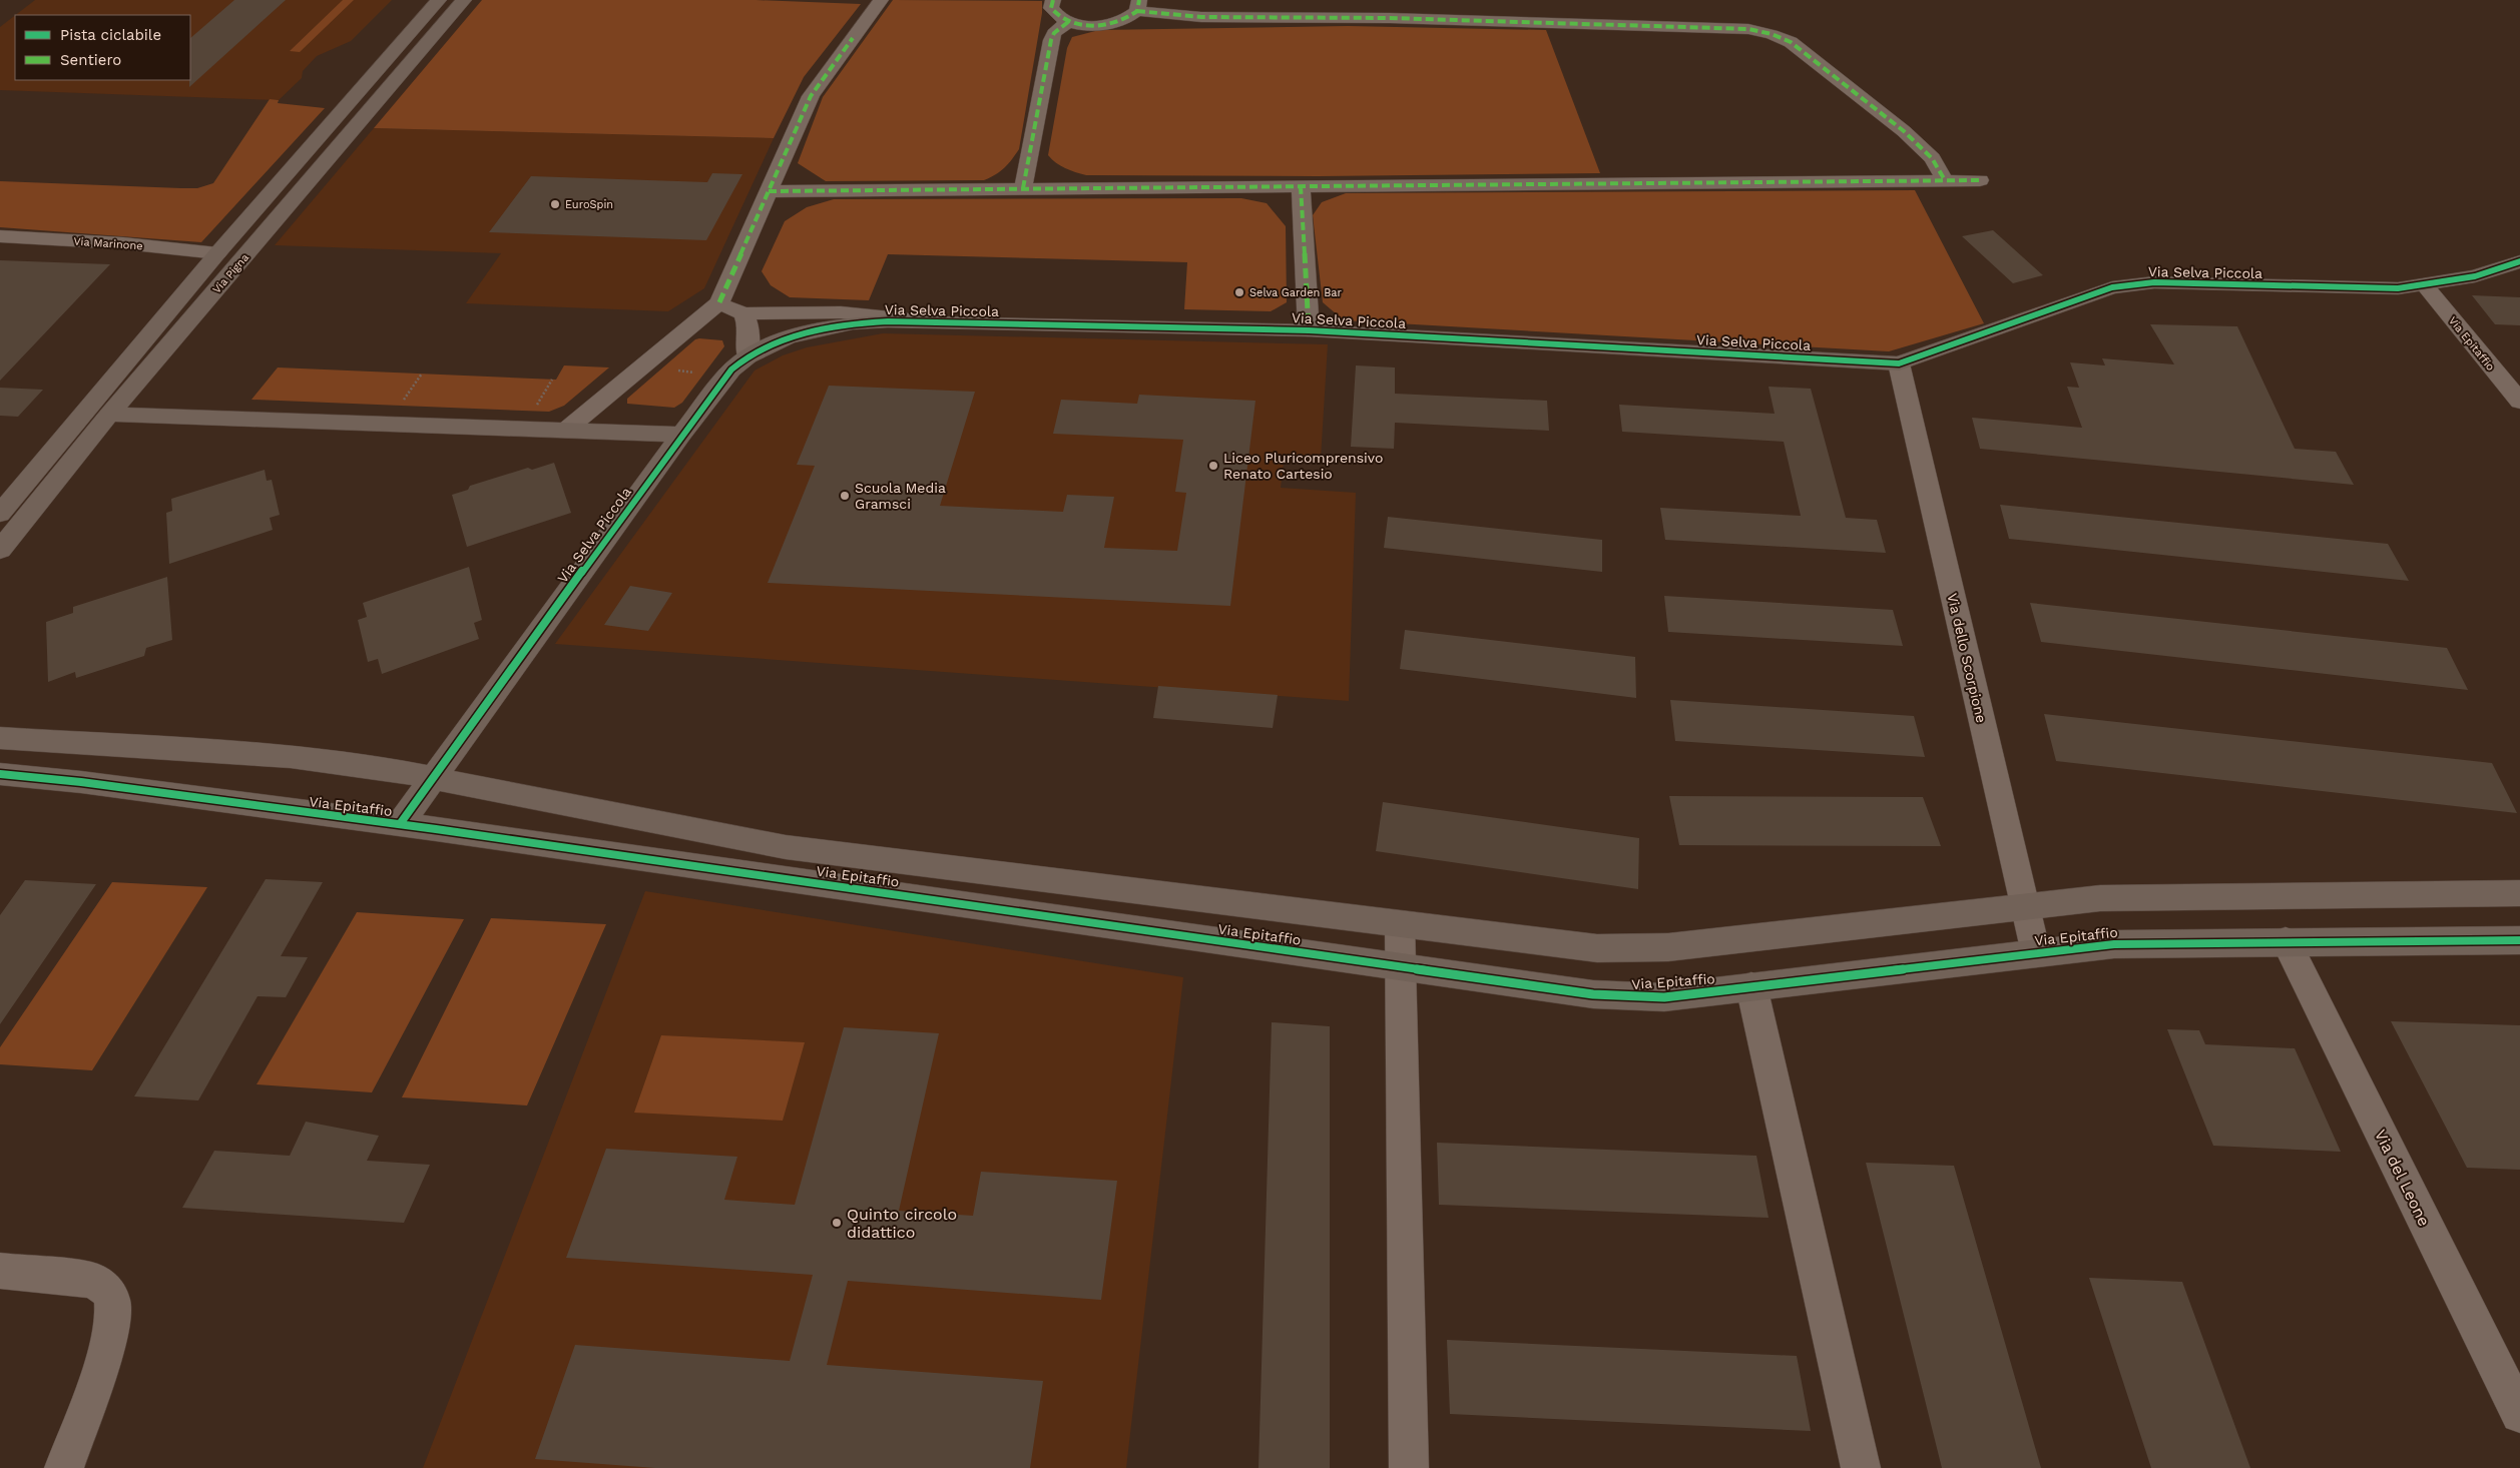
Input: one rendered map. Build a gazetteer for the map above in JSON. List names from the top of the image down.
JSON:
{
  "streets": {
    "street": [
      "Via Marinone",
      "Via Selva Piccola",
      "Via Pigna",
      "Via Epitaffio",
      "Via dello Scorpione",
      "Via del Leone"
    ]
  },
  "crossings": [
    ["Via Selva Piccola", "Via Epitaffio"],
    ["Via Selva Piccola", "Via dello Scorpione"],
    ["Via Epitaffio", "Via dello Scorpione"],
    ["Via Epitaffio", "Via del Leone"]
  ],
  "places": [
    "EuroSpin",
    "Selva Garden Bar",
    "Liceo Pluricomprensivo Renato Cartesio",
    "Scuola Media Gramsci",
    "Quinto circolo didattico"
  ],
  "legend": ["Pista ciclabile", "Sentiero"]
}
